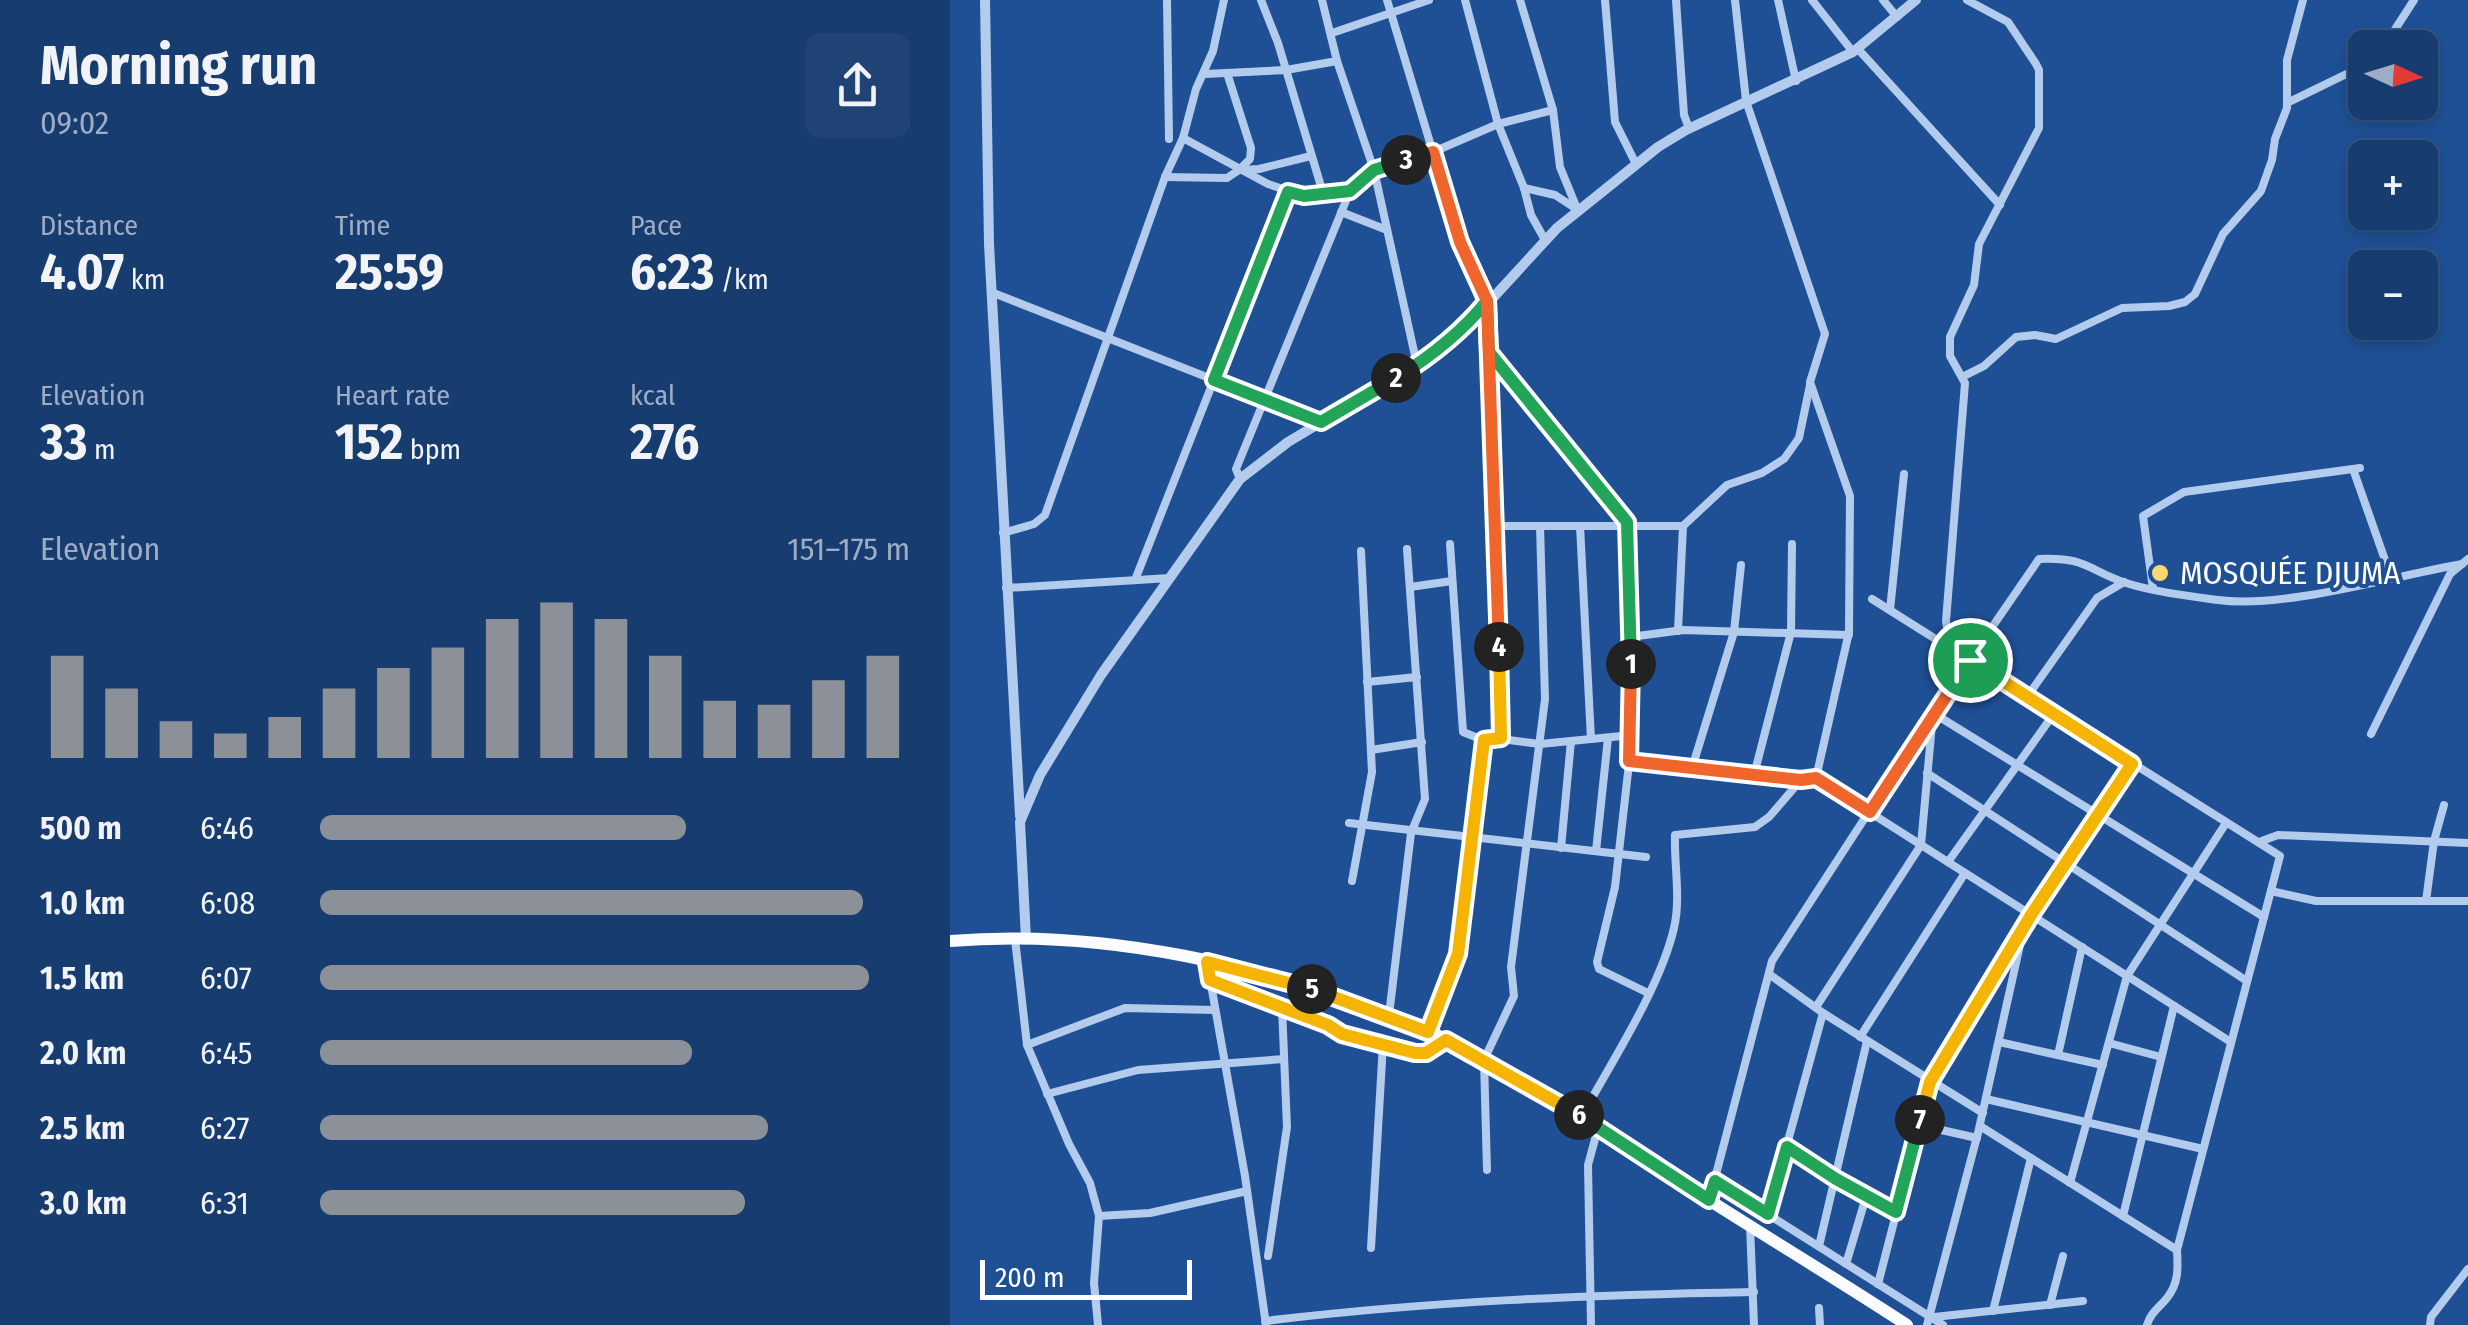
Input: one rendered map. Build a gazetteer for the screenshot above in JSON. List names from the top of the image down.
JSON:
{
  "places": ["MOSQUÉE DJUMA"],
  "scale_bar": "200 m",
  "north": "right",
  "page": {
    "heading": ["Morning run", "09:02"],
    "map_buttons": ["+", "−"],
    "pins": [
      "3",
      "2",
      "4",
      "1",
      "5",
      "6",
      "7"
    ],
    "stats": [
      ["Distance", "4.07 km"],
      ["Time", "25:59"],
      ["Pace", "6:23 /km"],
      ["Elevation", "33 m"],
      ["Heart rate", "152 bpm"],
      ["kcal", "276"]
    ],
    "chart": ["Elevation", "151–175 m"],
    "list": [
      {
        "name": "500 m",
        "note": "6:46"
      },
      {
        "name": "1.0 km",
        "note": "6:08"
      },
      {
        "name": "1.5 km",
        "note": "6:07"
      },
      {
        "name": "2.0 km",
        "note": "6:45"
      },
      {
        "name": "2.5 km",
        "note": "6:27"
      },
      {
        "name": "3.0 km",
        "note": "6:31"
      }
    ],
    "scale": "200 m"
  }
}
